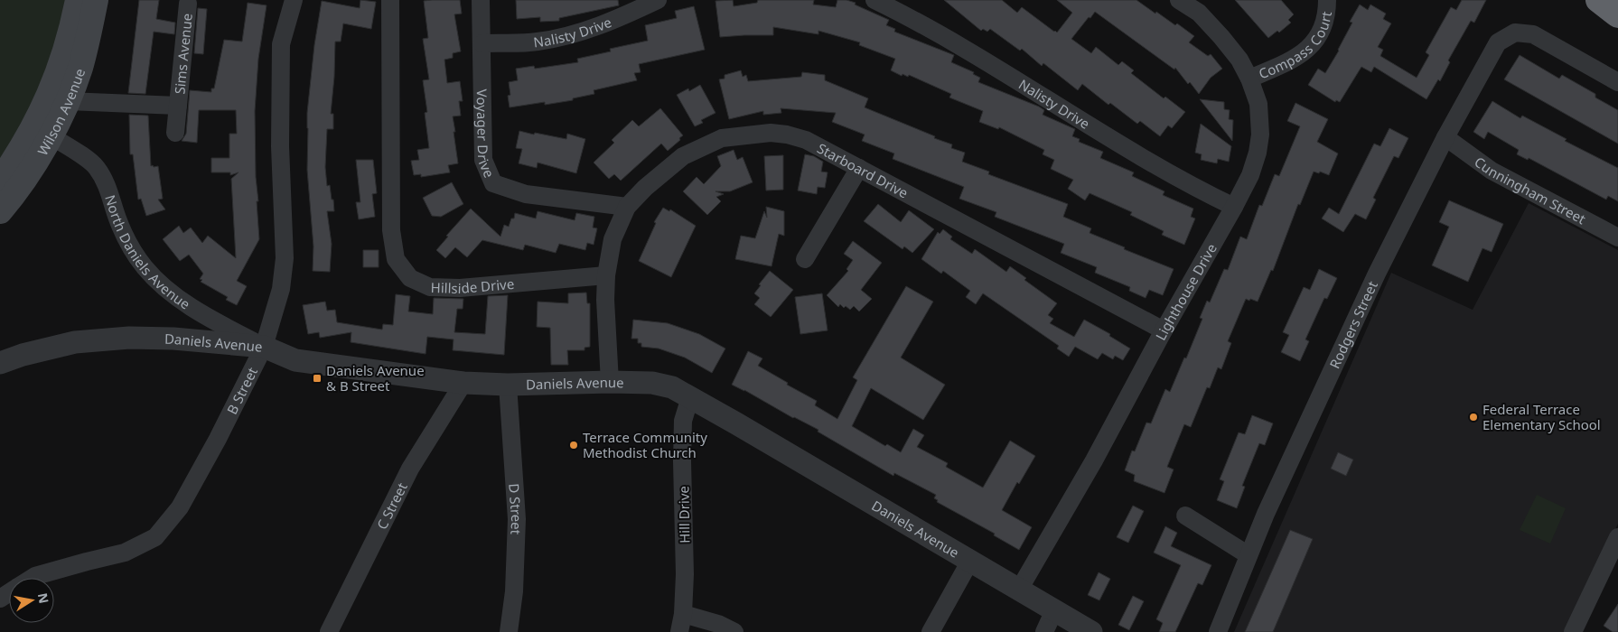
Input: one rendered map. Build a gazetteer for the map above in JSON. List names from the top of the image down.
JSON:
{
  "streets": {
    "main road": ["Wilson Avenue"],
    "street": [
      "Nalisty Drive",
      "Compass Court",
      "Sims Avenue",
      "Voyager Drive",
      "Starboard Drive",
      "Cunningham Street",
      "North Daniels Avenue",
      "Hillside Drive",
      "Lighthouse Drive",
      "Rodgers Street",
      "Daniels Avenue",
      "B Street",
      "C Street",
      "D Street",
      "Hill Drive"
    ]
  },
  "crossings": [
    ["Nalisty Drive", "Voyager Drive"],
    ["Nalisty Drive", "Lighthouse Drive"],
    ["Compass Court", "Lighthouse Drive"],
    ["Sims Avenue", "Wilson Avenue"],
    ["Wilson Avenue", "North Daniels Avenue"],
    ["Voyager Drive", "Starboard Drive"],
    ["Starboard Drive", "Hillside Drive"],
    ["Starboard Drive", "Lighthouse Drive"],
    ["Cunningham Street", "Rodgers Street"],
    ["North Daniels Avenue", "Daniels Avenue"],
    ["North Daniels Avenue", "B Street"],
    ["Lighthouse Drive", "Daniels Avenue"],
    ["Daniels Avenue", "B Street"],
    ["Daniels Avenue", "C Street"],
    ["Daniels Avenue", "D Street"],
    ["Daniels Avenue", "Hill Drive"]
  ],
  "places": {
    "transit": ["Daniels Avenue & B Street"],
    "other": ["Federal Terrace Elementary School", "Terrace Community Methodist Church"]
  },
  "north": "right"
}
